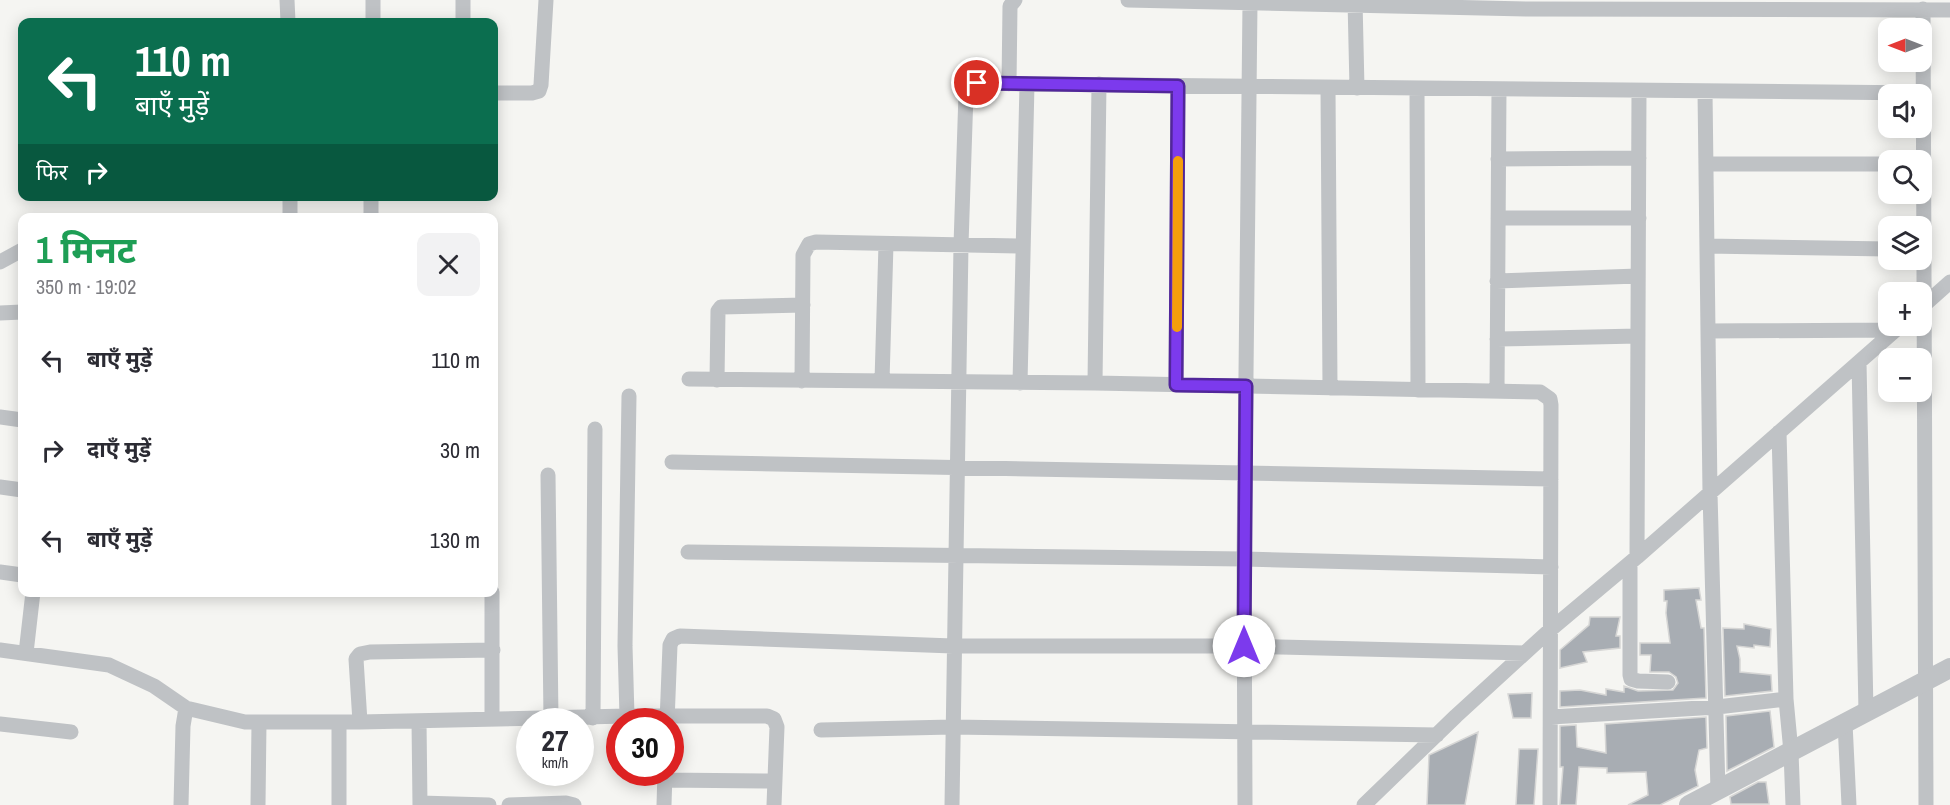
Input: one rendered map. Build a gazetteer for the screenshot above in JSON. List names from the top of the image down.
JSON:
{
  "north": "left",
  "page": {
    "map_buttons": ["+", "−"],
    "turn": ["110 m", "बाएँ मुड़ें"],
    "then": "फिर",
    "heading": ["1 मिनट", "350 m · 19:02"],
    "list": [
      {
        "name": "बाएँ मुड़ें",
        "value": "110 m"
      },
      {
        "name": "दाएँ मुड़ें",
        "value": "30 m"
      },
      {
        "name": "बाएँ मुड़ें",
        "value": "130 m"
      }
    ],
    "speed": "27 km/h",
    "limit": "30"
  }
}
